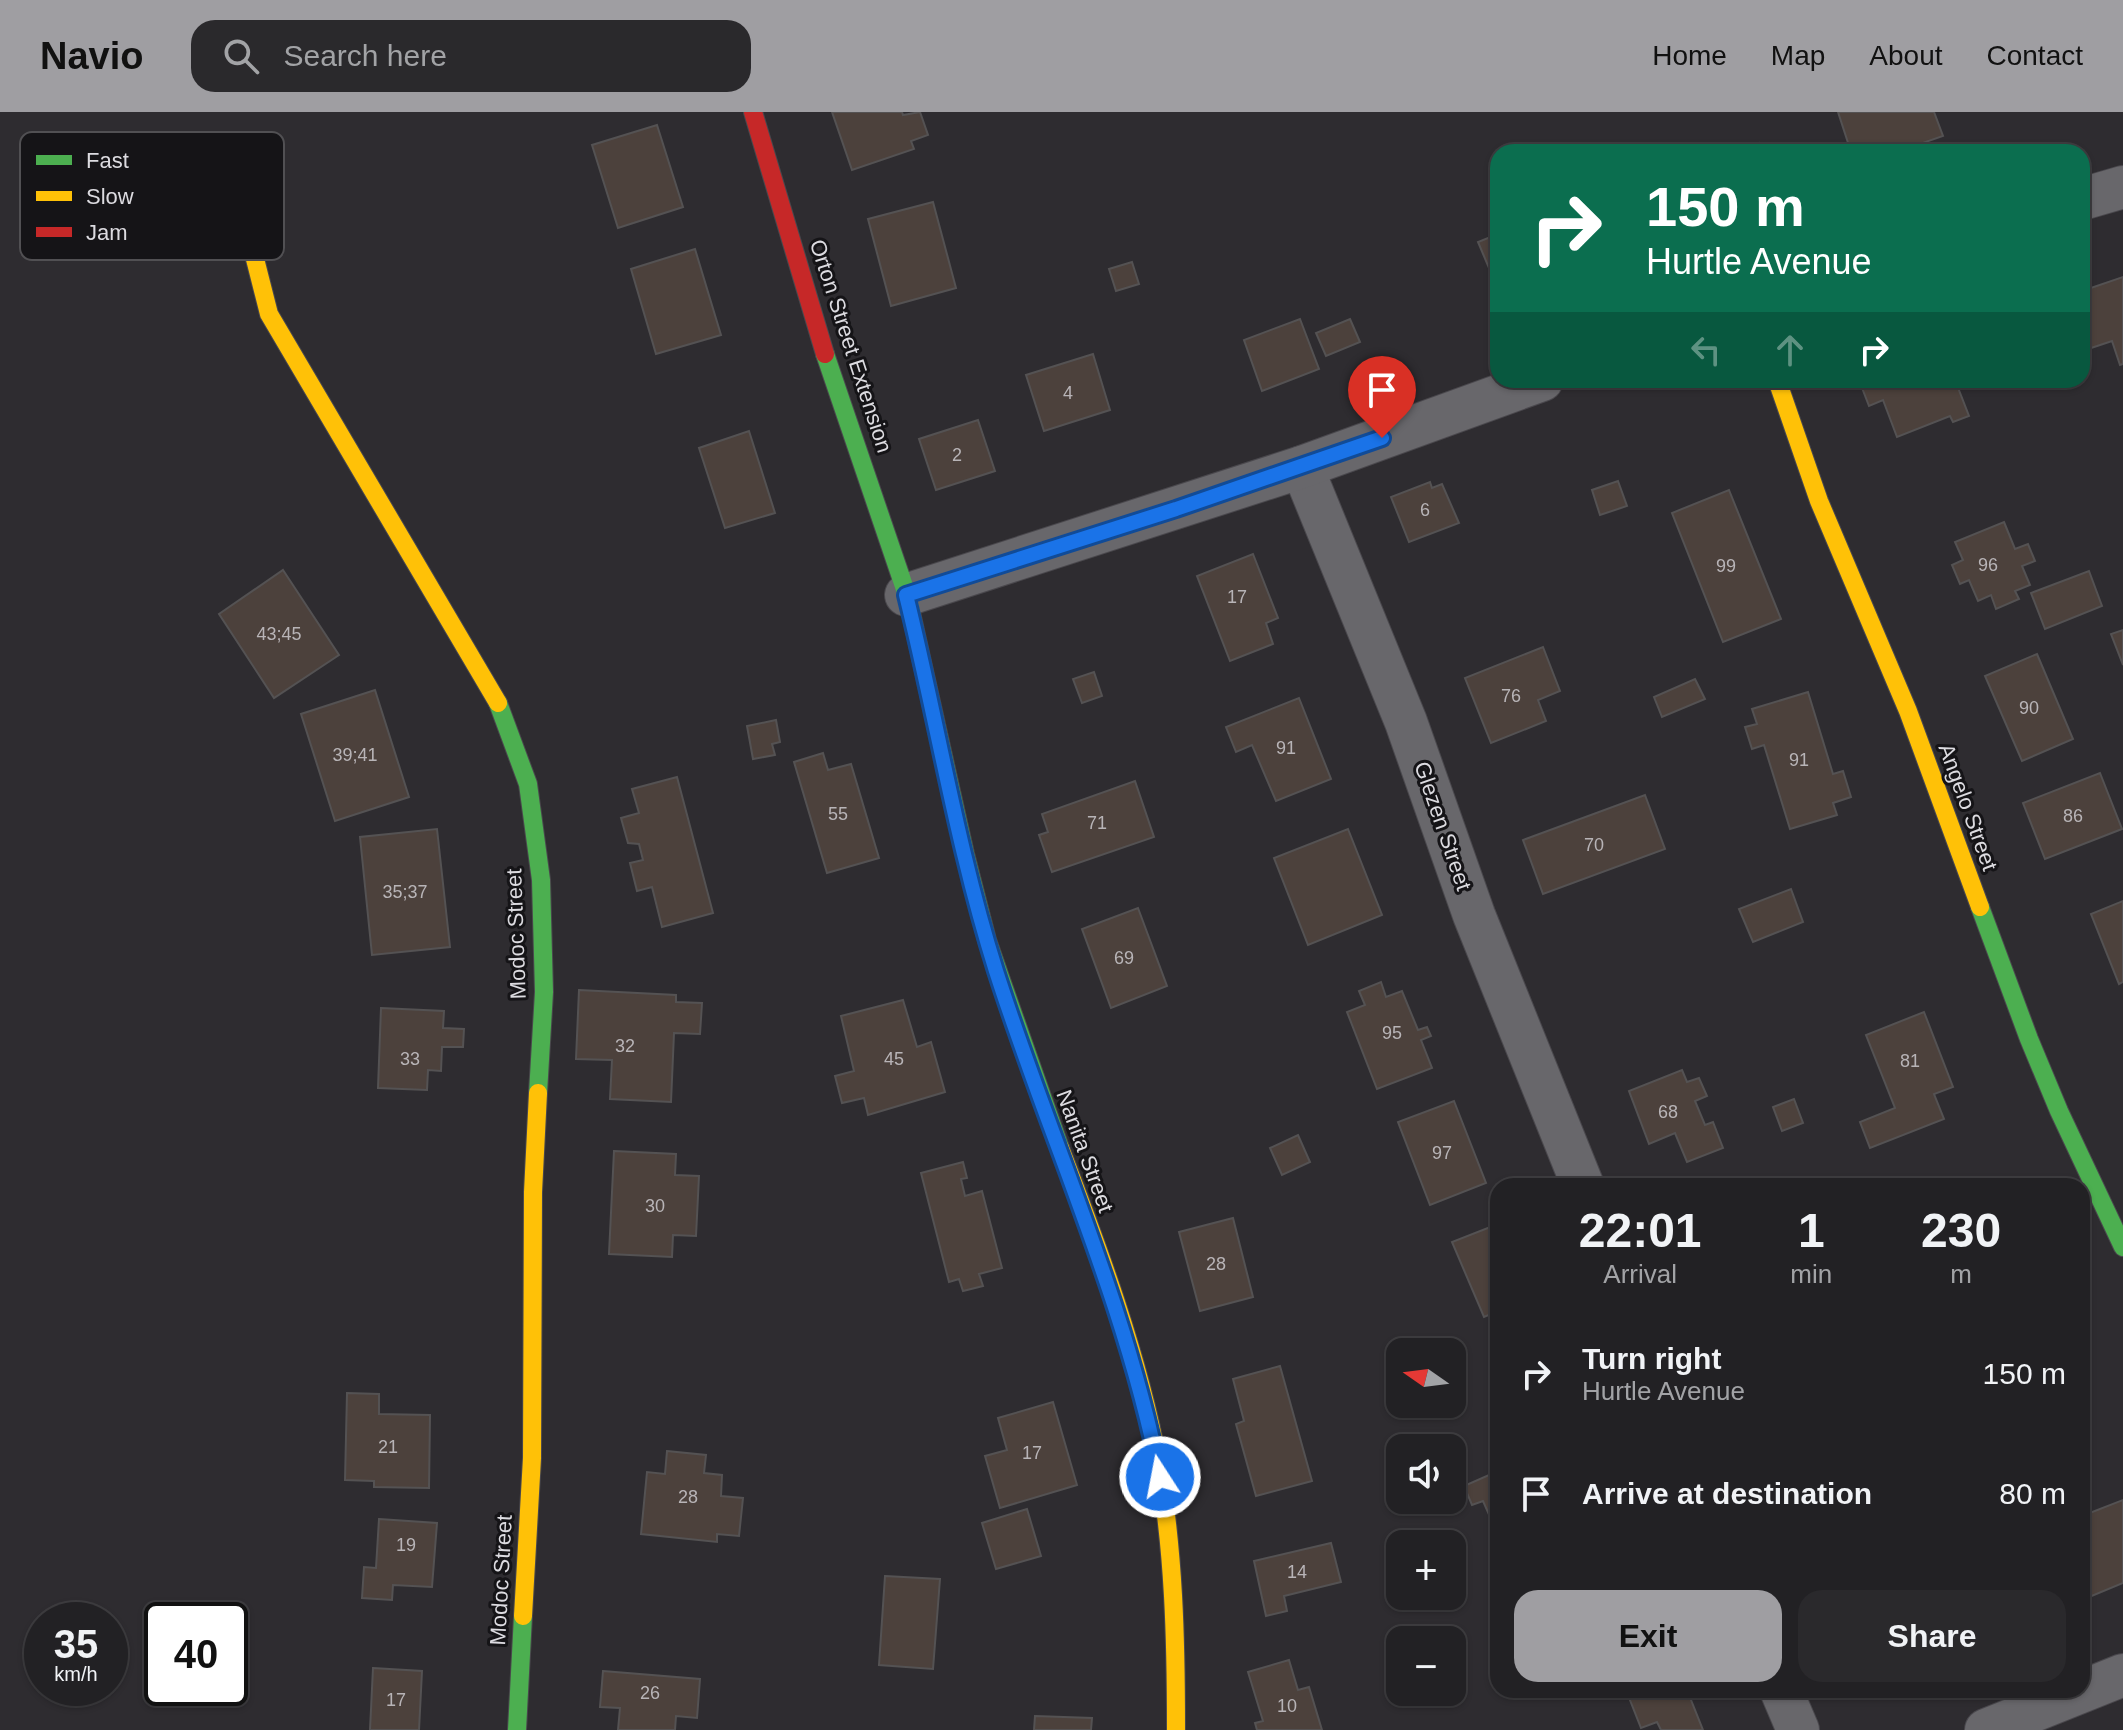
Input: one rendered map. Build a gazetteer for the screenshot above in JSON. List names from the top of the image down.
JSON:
{
  "streets": {
    "street": [
      "Orton Street Extension",
      "Angelo Street",
      "Glezen Street",
      "Modoc Street",
      "Nanita Street"
    ]
  },
  "crossings": [
    ["Orton Street Extension", "Nanita Street"]
  ],
  "house_numbers": [
    "4",
    "2",
    "6",
    "96",
    "99",
    "17",
    "43;45",
    "76",
    "90",
    "91",
    "39;41",
    "91",
    "55",
    "86",
    "71",
    "70",
    "35;37",
    "69",
    "95",
    "32",
    "33",
    "45",
    "81",
    "68",
    "97",
    "30",
    "28",
    "21",
    "17",
    "28",
    "19",
    "14",
    "26",
    "17",
    "10"
  ],
  "legend": ["Fast", "Slow", "Jam"],
  "north": "left",
  "page": {
    "header": "Navio",
    "search": "Search here",
    "nav": [
      "Home",
      "Map",
      "About",
      "Contact"
    ],
    "turn": ["150 m", "Hurtle Avenue"],
    "eta": [
      "22:01",
      "Arrival",
      "1",
      "min",
      "230",
      "m"
    ],
    "list": [
      {
        "name": "Turn right",
        "note": "Hurtle Avenue",
        "value": "150 m"
      },
      {
        "name": "Arrive at destination",
        "value": "80 m"
      }
    ],
    "map_buttons": ["+", "−"],
    "buttons": ["Exit", "Share"],
    "speed": "35 km/h",
    "limit": "40"
  }
}
